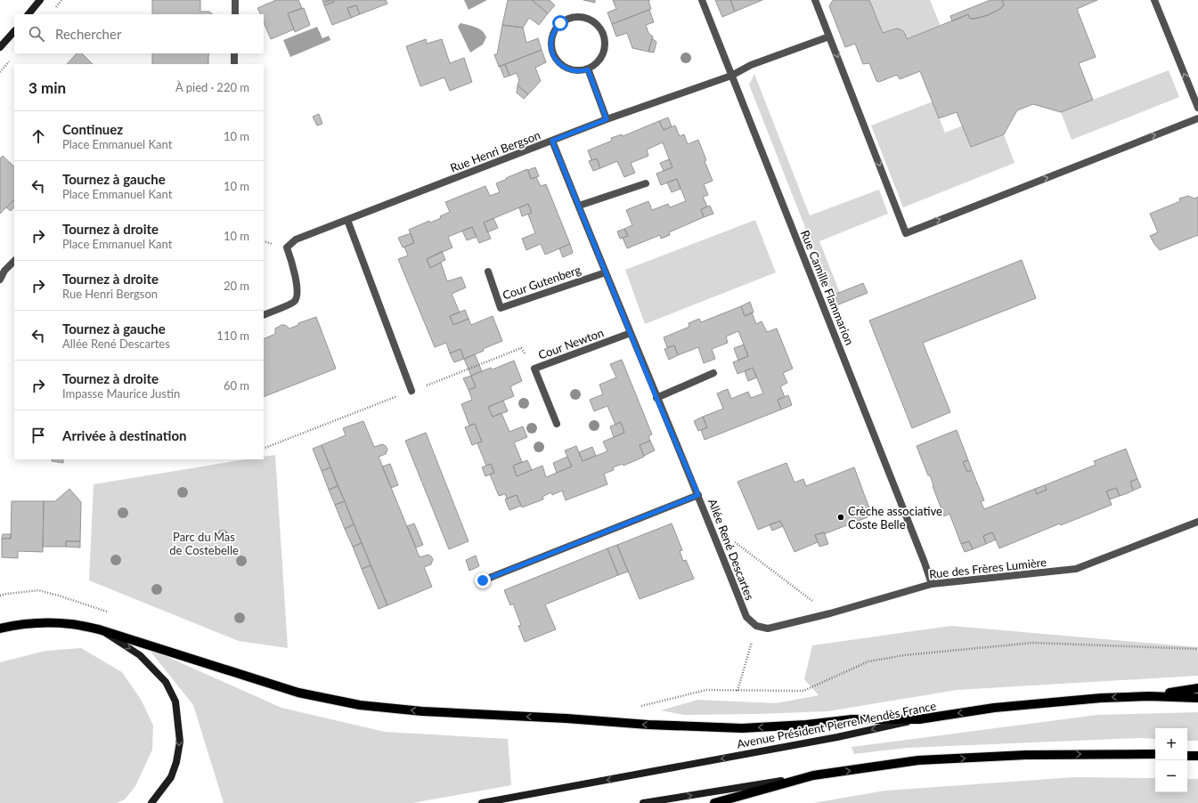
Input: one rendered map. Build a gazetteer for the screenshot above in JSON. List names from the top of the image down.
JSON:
{
  "streets": {
    "main road": ["Avenue Président Pierre Mendès France"],
    "street": [
      "Rue Henri Bergson",
      "Cour Gutenberg",
      "Rue Camille Flammarion",
      "Cour Newton",
      "Allée René Descartes",
      "Rue des Frères Lumière"
    ]
  },
  "crossings": [
    ["Rue Henri Bergson", "Rue Camille Flammarion"],
    ["Rue Henri Bergson", "Allée René Descartes"],
    ["Cour Gutenberg", "Allée René Descartes"],
    ["Rue Camille Flammarion", "Rue des Frères Lumière"],
    ["Cour Newton", "Allée René Descartes"],
    ["Allée René Descartes", "Rue des Frères Lumière"]
  ],
  "parks": ["Parc du Mas de Costebelle"],
  "places": ["Crèche associative Coste Belle"],
  "page": {
    "search": "Rechercher",
    "heading": ["3 min", "À pied · 220 m"],
    "list": [
      ["Continuez", "Place Emmanuel Kant", "10 m"],
      ["Tournez à gauche", "Place Emmanuel Kant", "10 m"],
      ["Tournez à droite", "Place Emmanuel Kant", "10 m"],
      ["Tournez à droite", "Rue Henri Bergson", "20 m"],
      ["Tournez à gauche", "Allée René Descartes", "110 m"],
      ["Tournez à droite", "Impasse Maurice Justin", "60 m"],
      "Arrivée à destination"
    ],
    "map_buttons": ["+", "−"]
  }
}
